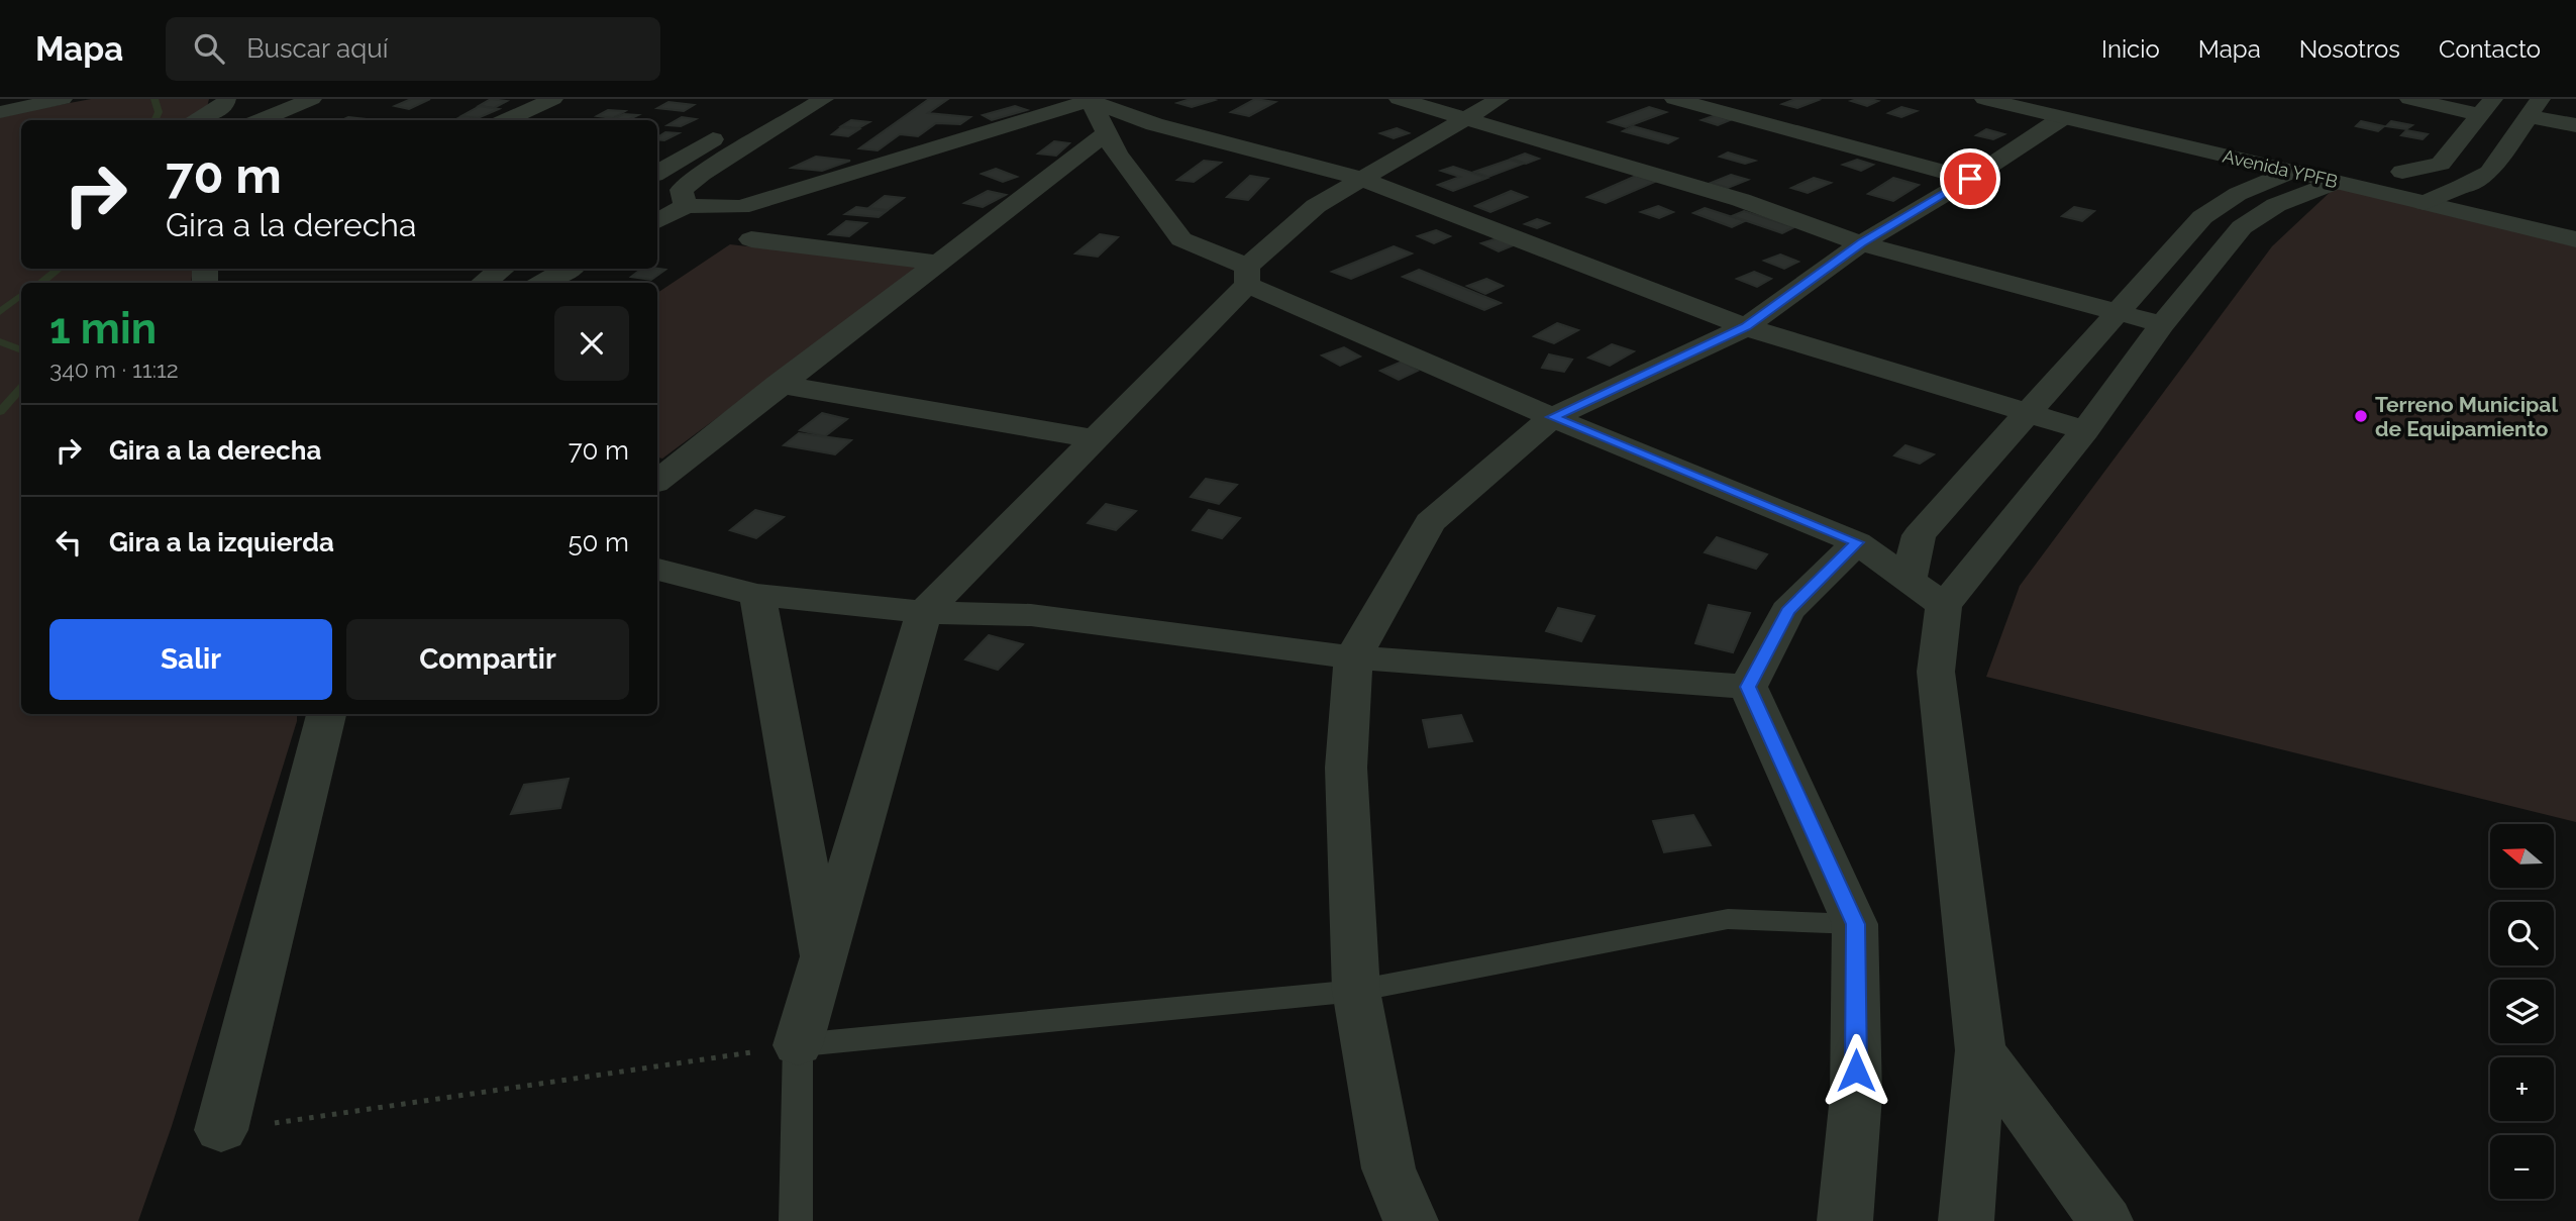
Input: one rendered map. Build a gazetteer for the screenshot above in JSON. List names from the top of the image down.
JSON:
{
  "streets": {
    "street": ["Avenida YPFB"]
  },
  "places": ["Terreno Municipal de Equipamiento"],
  "north": "left",
  "page": {
    "header": "Mapa",
    "search": "Buscar aquí",
    "nav": [
      "Inicio",
      "Mapa",
      "Nosotros",
      "Contacto"
    ],
    "turn": ["70 m", "Gira a la derecha"],
    "heading": ["1 min", "340 m · 11:12"],
    "list": [
      {
        "name": "Gira a la derecha",
        "value": "70 m"
      },
      {
        "name": "Gira a la izquierda",
        "value": "50 m"
      }
    ],
    "buttons": ["Salir", "Compartir"],
    "map_buttons": ["+", "−"]
  }
}
